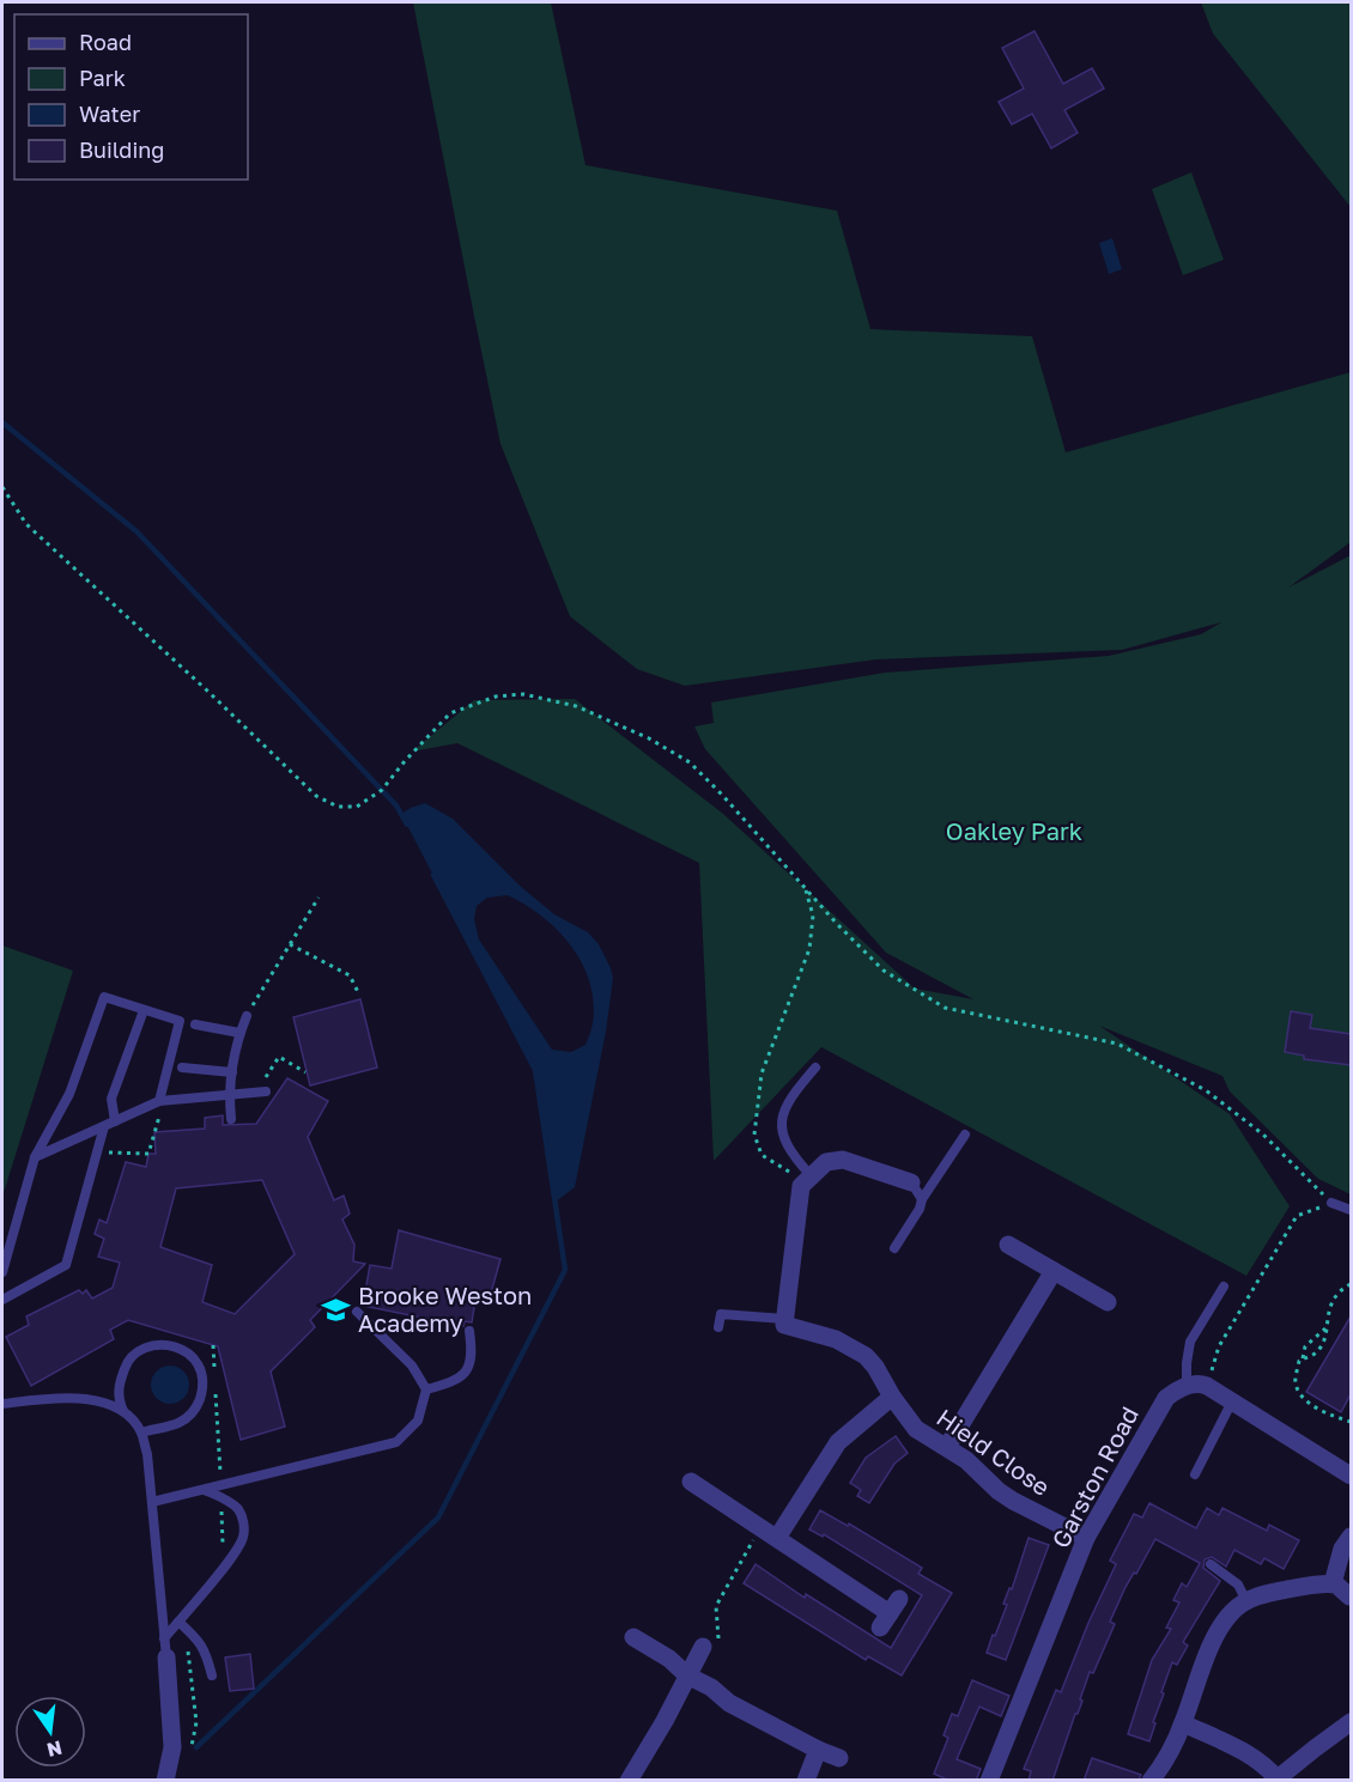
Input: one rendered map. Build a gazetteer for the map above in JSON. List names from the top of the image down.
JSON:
{
  "streets": {
    "street": ["Hield Close", "Garston Road"]
  },
  "crossings": [
    ["Hield Close", "Garston Road"]
  ],
  "parks": ["Oakley Park"],
  "places": {
    "school or university": ["Brooke Weston Academy"]
  },
  "legend": [
    "Road",
    "Park",
    "Water",
    "Building"
  ],
  "north": "bottom"
}
